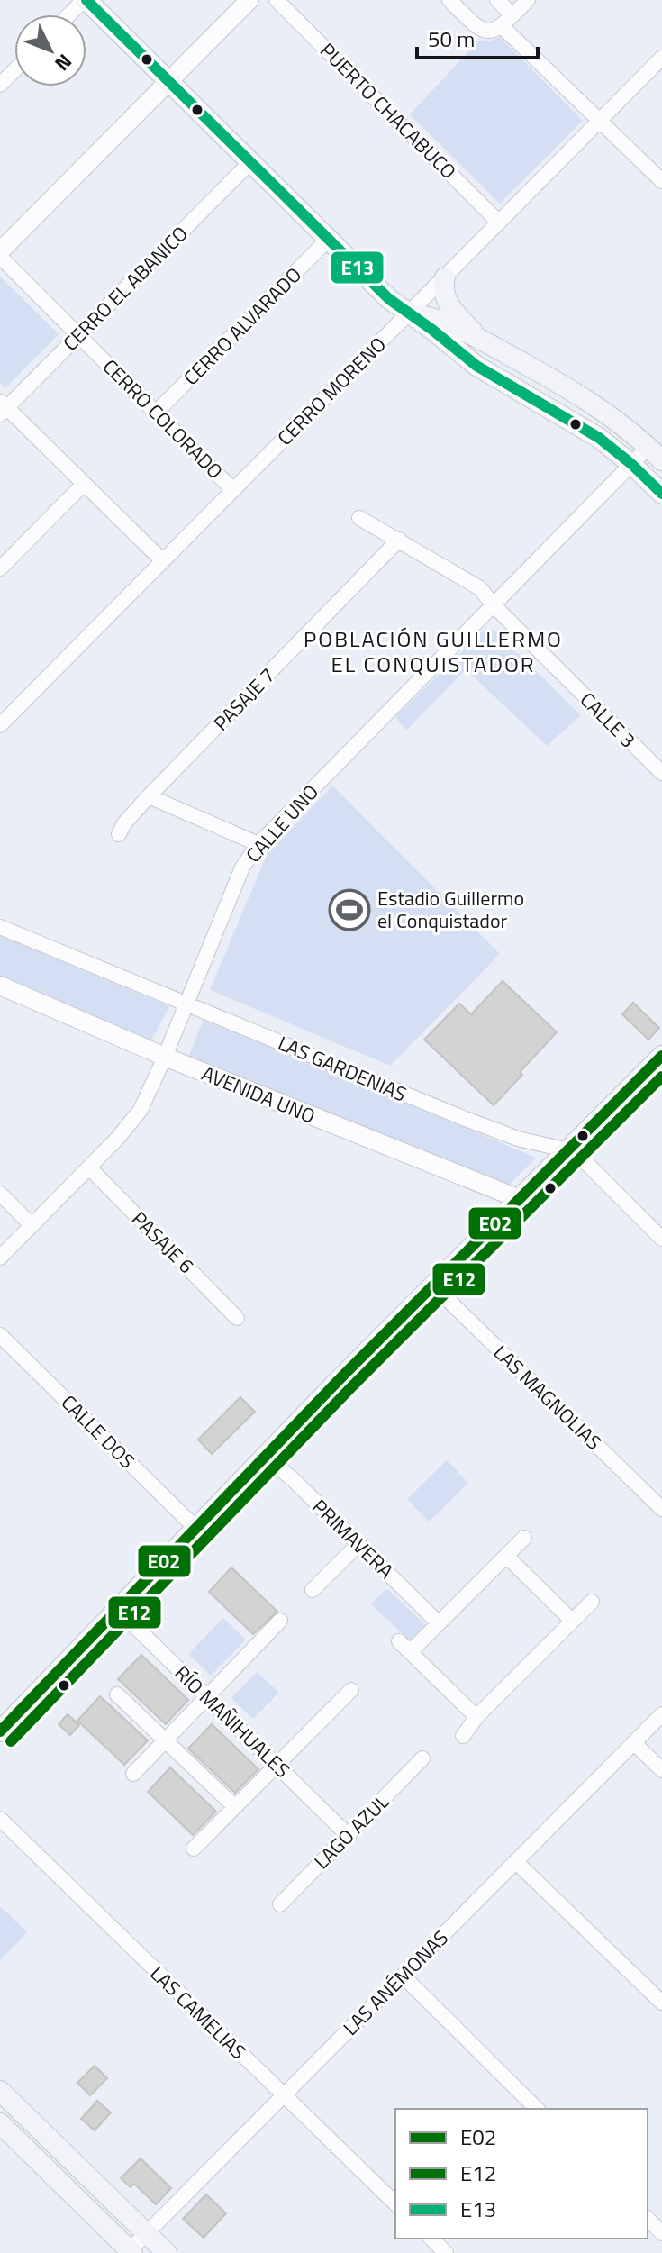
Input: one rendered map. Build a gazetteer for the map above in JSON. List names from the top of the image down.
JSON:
{
  "streets": {
    "street": [
      "PUERTO CHACABUCO",
      "CERRO EL ABANICO",
      "CERRO ALVARADO",
      "CERRO MORENO",
      "CERRO COLORADO",
      "PASAJE 7",
      "CALLE 3",
      "CALLE UNO",
      "LAS GARDENIAS",
      "AVENIDA UNO",
      "PASAJE 6",
      "LAS MAGNOLIAS",
      "CALLE DOS",
      "PRIMAVERA",
      "RÍO MAÑIHUALES",
      "LAGO AZUL",
      "LAS ANÉMONAS",
      "LAS CAMELIAS"
    ]
  },
  "crossings": [
    ["PUERTO CHACABUCO", "CERRO MORENO"],
    ["CERRO EL ABANICO", "CERRO COLORADO"],
    ["CERRO ALVARADO", "CERRO COLORADO"],
    ["CERRO MORENO", "CERRO COLORADO"],
    ["PASAJE 7", "CALLE 3"],
    ["CALLE 3", "CALLE UNO"],
    ["CALLE UNO", "LAS GARDENIAS"],
    ["CALLE UNO", "AVENIDA UNO"],
    ["CALLE UNO", "PASAJE 6"],
    ["RÍO MAÑIHUALES", "LAGO AZUL"],
    ["LAS ANÉMONAS", "LAS CAMELIAS"]
  ],
  "districts": ["POBLACIÓN GUILLERMO EL CONQUISTADOR"],
  "places": {
    "sports": ["Estadio Guillermo el Conquistador"]
  },
  "lines": ["transit line E13", "transit line E02", "transit line E12"],
  "legend": ["E02", "E12", "E13"],
  "scale_bar": "50 m",
  "north": "bottom right"
}
